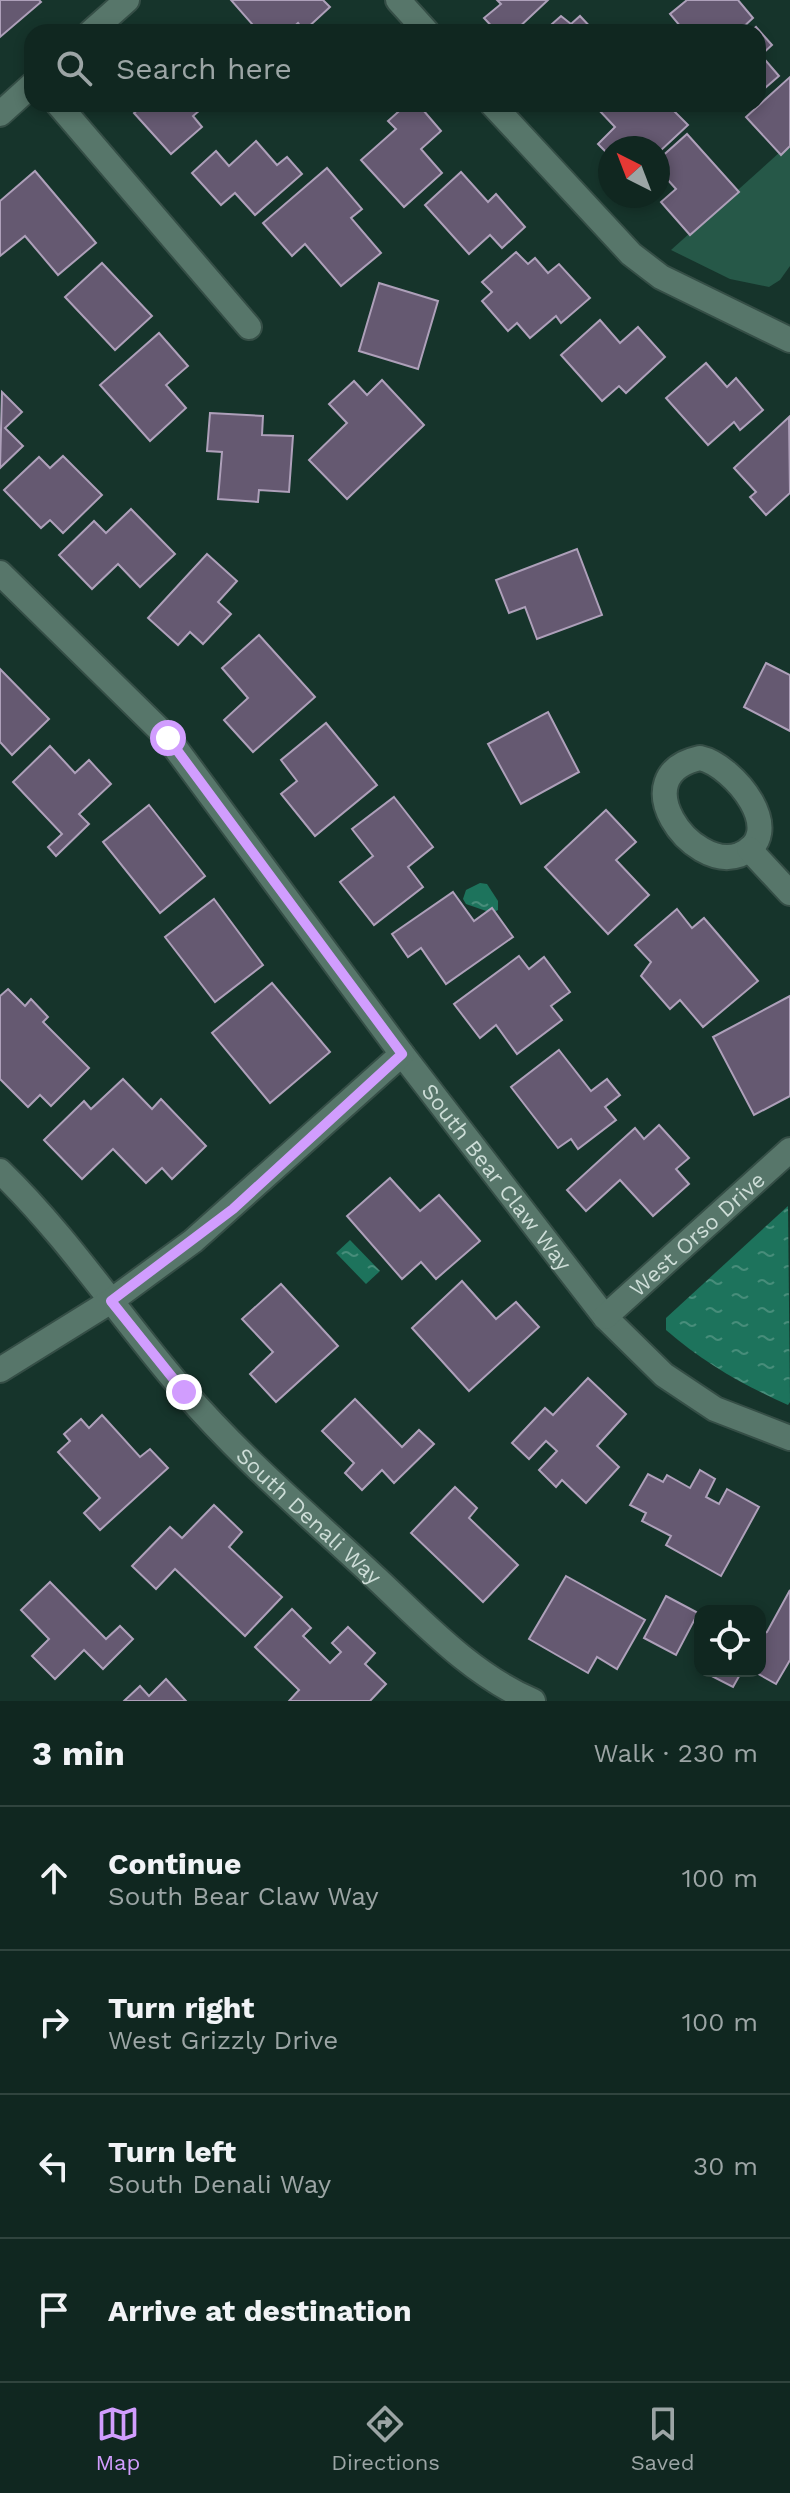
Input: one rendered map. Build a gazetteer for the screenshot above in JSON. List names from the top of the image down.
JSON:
{
  "streets": {
    "street": ["South Bear Claw Way", "West Orso Drive", "South Denali Way"]
  },
  "crossings": [
    ["South Bear Claw Way", "West Orso Drive"]
  ],
  "north": "top left",
  "page": {
    "search": "Search here",
    "heading": ["3 min", "Walk · 230 m"],
    "list": [
      ["Continue", "South Bear Claw Way", "100 m"],
      ["Turn right", "West Grizzly Drive", "100 m"],
      ["Turn left", "South Denali Way", "30 m"],
      "Arrive at destination"
    ],
    "nav": ["Map", "Directions", "Saved"]
  }
}
